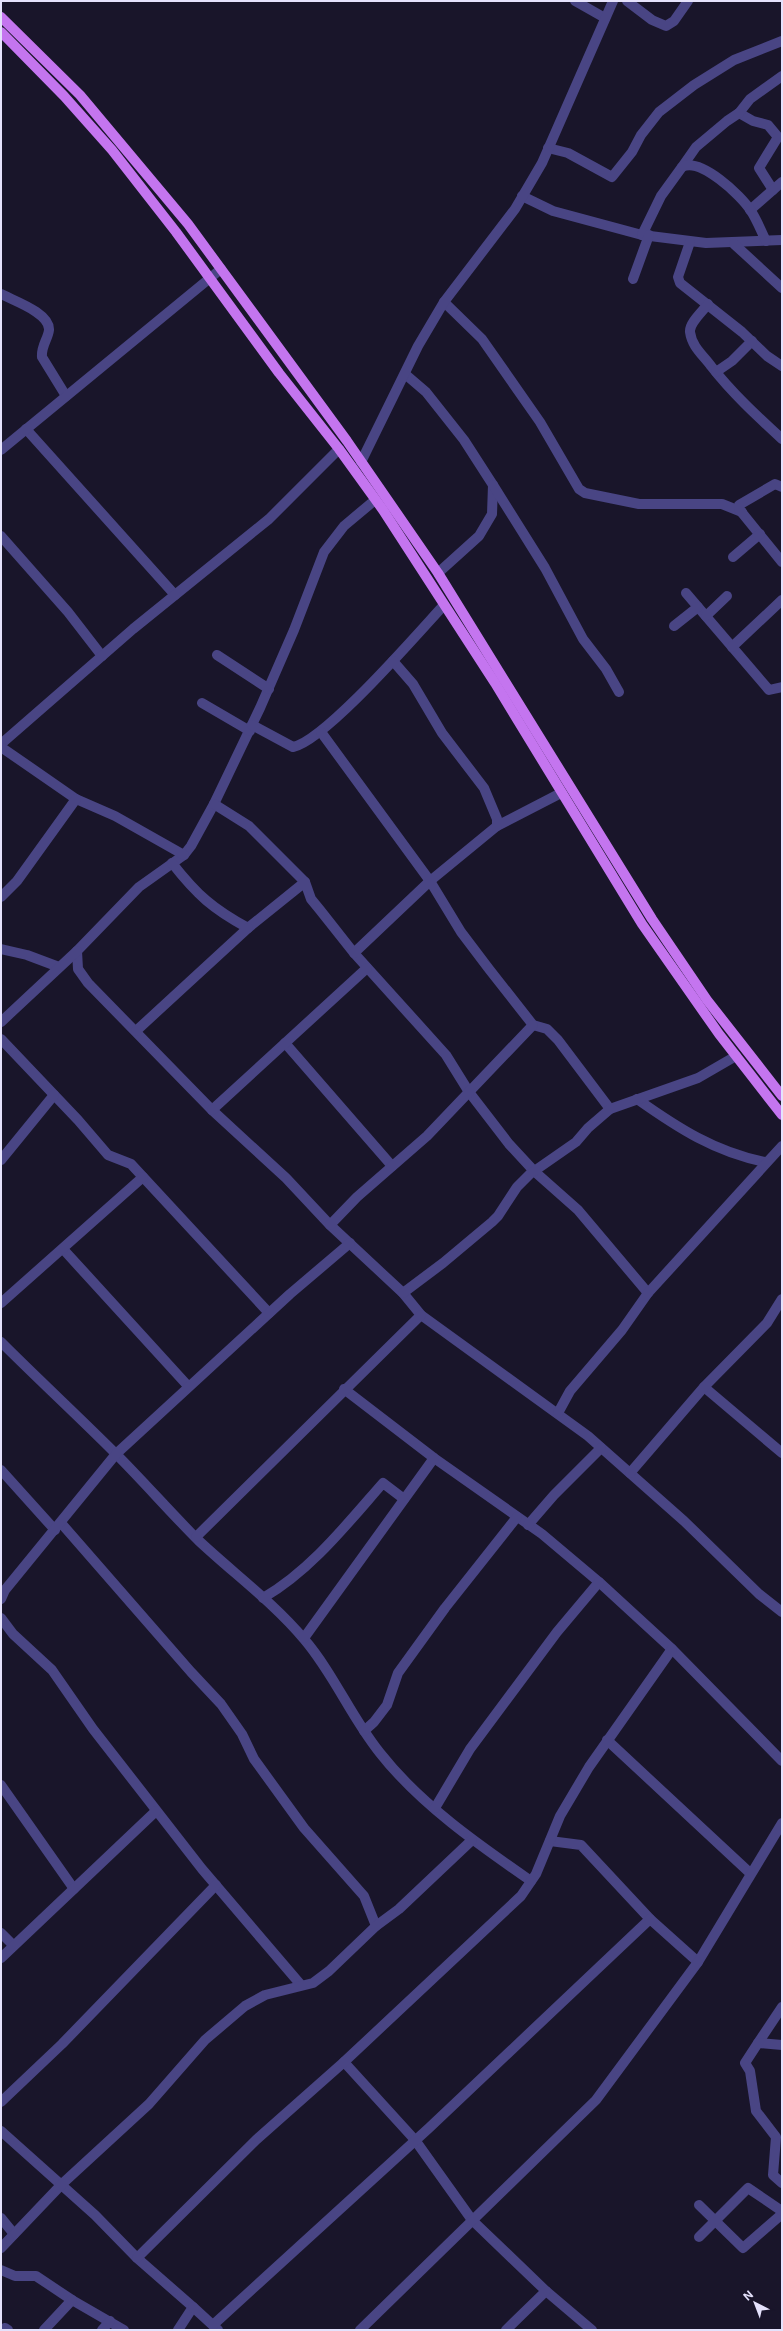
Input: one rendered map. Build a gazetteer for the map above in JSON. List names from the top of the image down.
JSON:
{
  "north": "top left"
}
